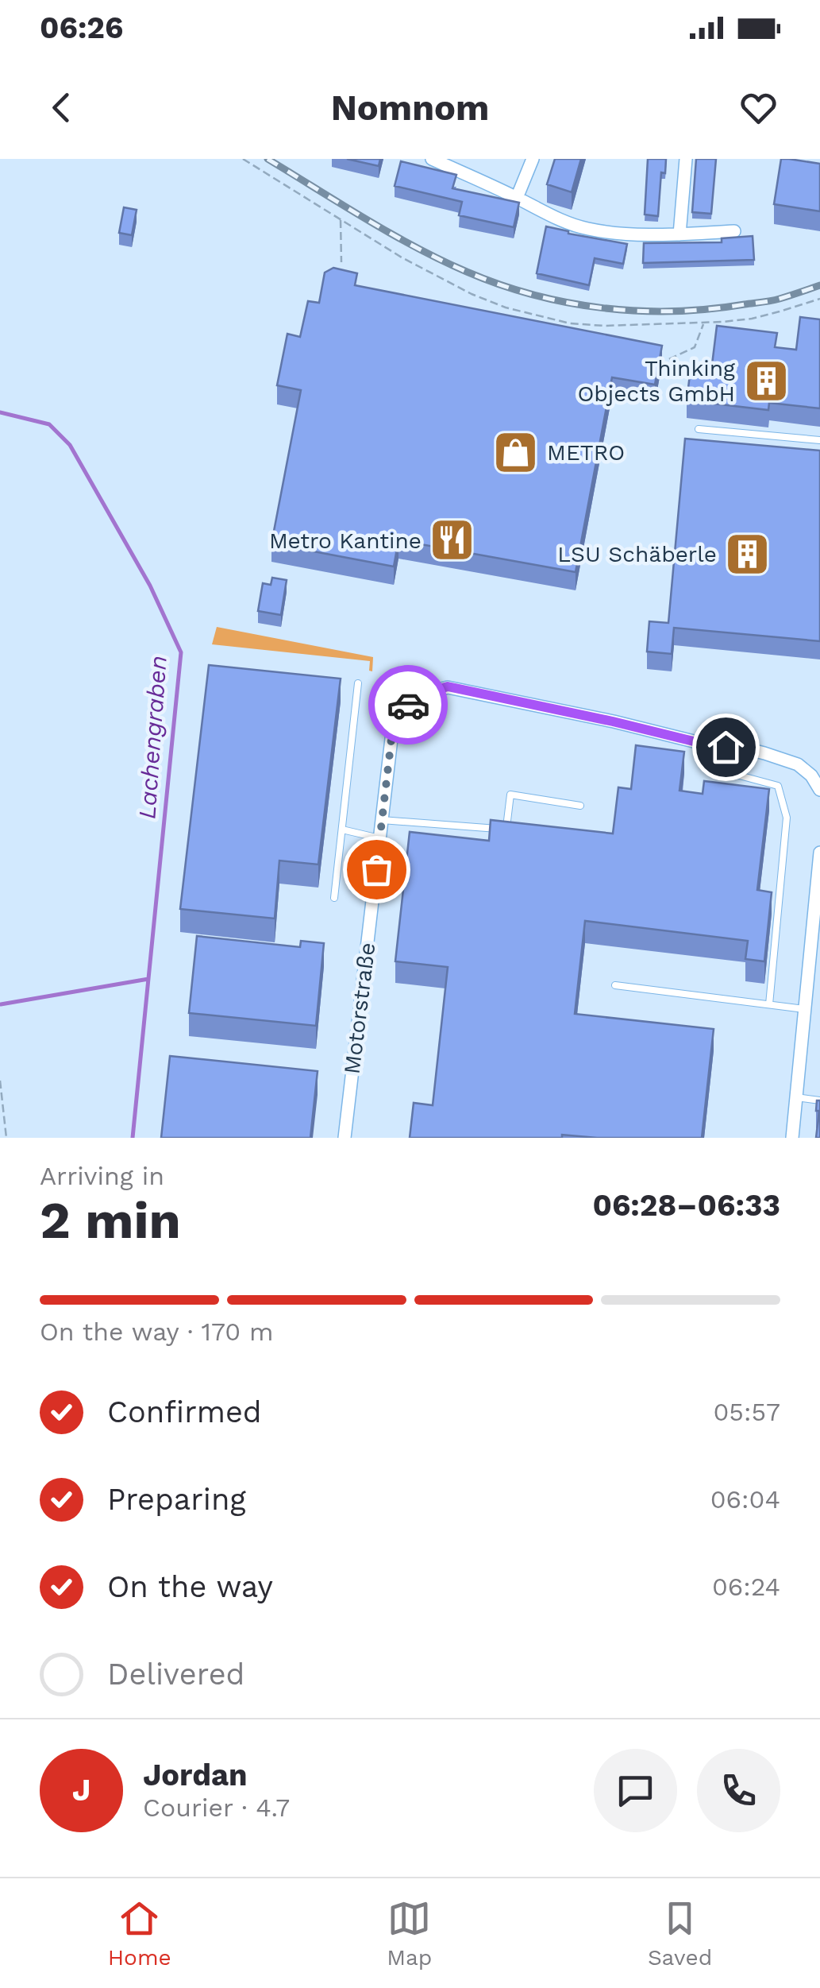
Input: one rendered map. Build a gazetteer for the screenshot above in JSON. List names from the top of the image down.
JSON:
{
  "streets": {
    "street": ["Motorstraße"]
  },
  "water": ["Lachengraben"],
  "places": {
    "building": ["Thinking Objects GmbH", "LSU Schäberle"],
    "shop": ["METRO"],
    "restaurant": ["Metro Kantine"]
  },
  "page": {
    "status": "06:26",
    "header": "Nomnom",
    "heading": ["2 min", "Arriving in", "06:28–06:33"],
    "panel": ["Jordan", "Courier · 4.7"],
    "bar": "On the way · 170 m",
    "list": [
      ["Confirmed", "05:57"],
      ["Preparing", "06:04"],
      ["On the way", "06:24"],
      "Delivered"
    ],
    "round": "J",
    "tabs": ["Home", "Map", "Saved"]
  }
}
